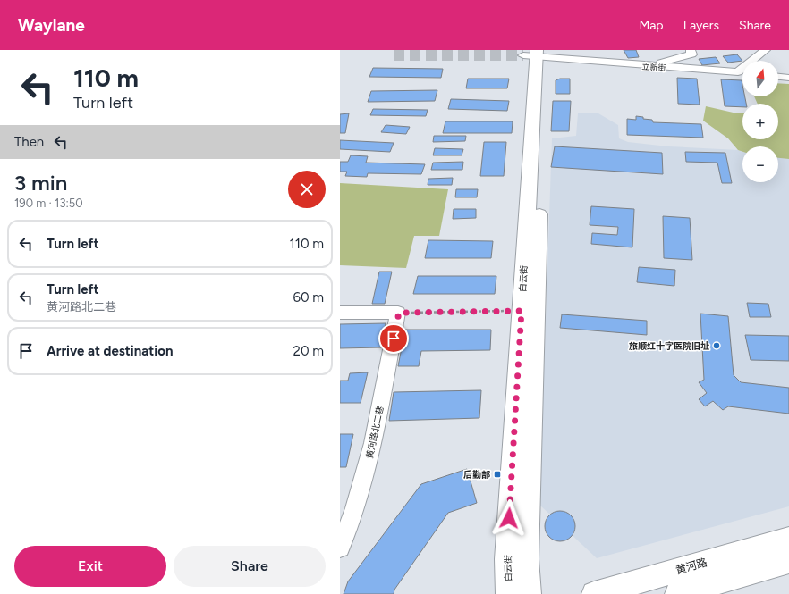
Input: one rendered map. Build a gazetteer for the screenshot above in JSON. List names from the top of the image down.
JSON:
{
  "streets": {
    "main road": ["白云街", "黄河路"],
    "street": ["立新街", "黄河路北二巷"]
  },
  "crossings": [
    ["立新街", "白云街"]
  ],
  "places": {
    "other": ["旅顺红十字医院旧址"],
    "transit": ["后勤部"]
  },
  "north": "top",
  "page": {
    "header": "Waylane",
    "nav": ["Map", "Layers", "Share"],
    "turn": ["110 m", "Turn left"],
    "map_buttons": ["+", "−"],
    "then": "Then",
    "heading": ["3 min", "190 m · 13:50"],
    "list": [
      {
        "name": "Turn left",
        "value": "110 m"
      },
      {
        "name": "Turn left",
        "note": "黄河路北二巷",
        "value": "60 m"
      },
      {
        "name": "Arrive at destination",
        "value": "20 m"
      }
    ],
    "buttons": ["Exit", "Share"]
  }
}
